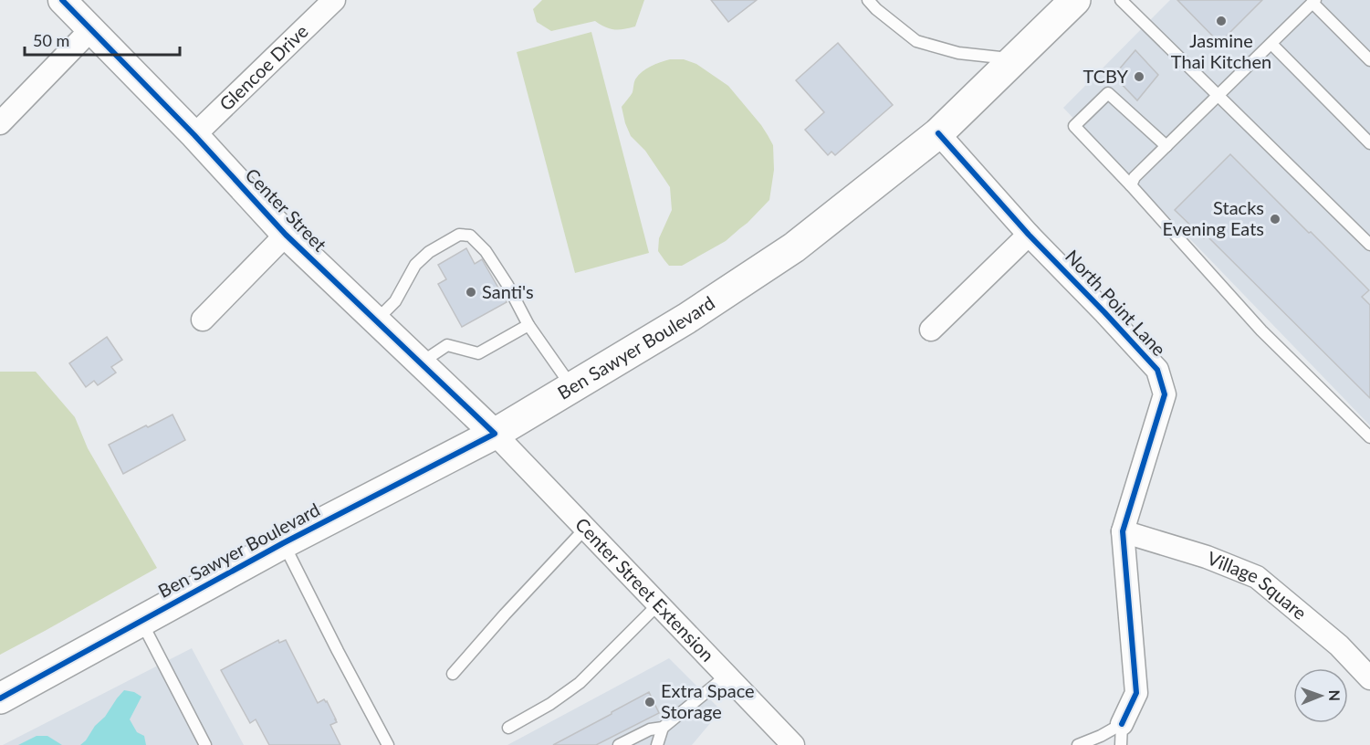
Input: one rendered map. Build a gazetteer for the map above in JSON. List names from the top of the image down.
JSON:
{
  "streets": {
    "main road": ["Ben Sawyer Boulevard"],
    "street": [
      "Glencoe Drive",
      "Center Street",
      "North Point Lane",
      "Village Square",
      "Center Street Extension"
    ]
  },
  "crossings": [
    ["Glencoe Drive", "Center Street"],
    ["Center Street", "Ben Sawyer Boulevard"],
    ["Center Street", "Center Street Extension"],
    ["North Point Lane", "Ben Sawyer Boulevard"],
    ["North Point Lane", "Village Square"],
    ["Ben Sawyer Boulevard", "Center Street Extension"]
  ],
  "places": [
    "Jasmine Thai Kitchen",
    "TCBY",
    "Stacks Evening Eats",
    "Santi's",
    "Extra Space Storage"
  ],
  "scale_bar": "50 m",
  "north": "right"
}
